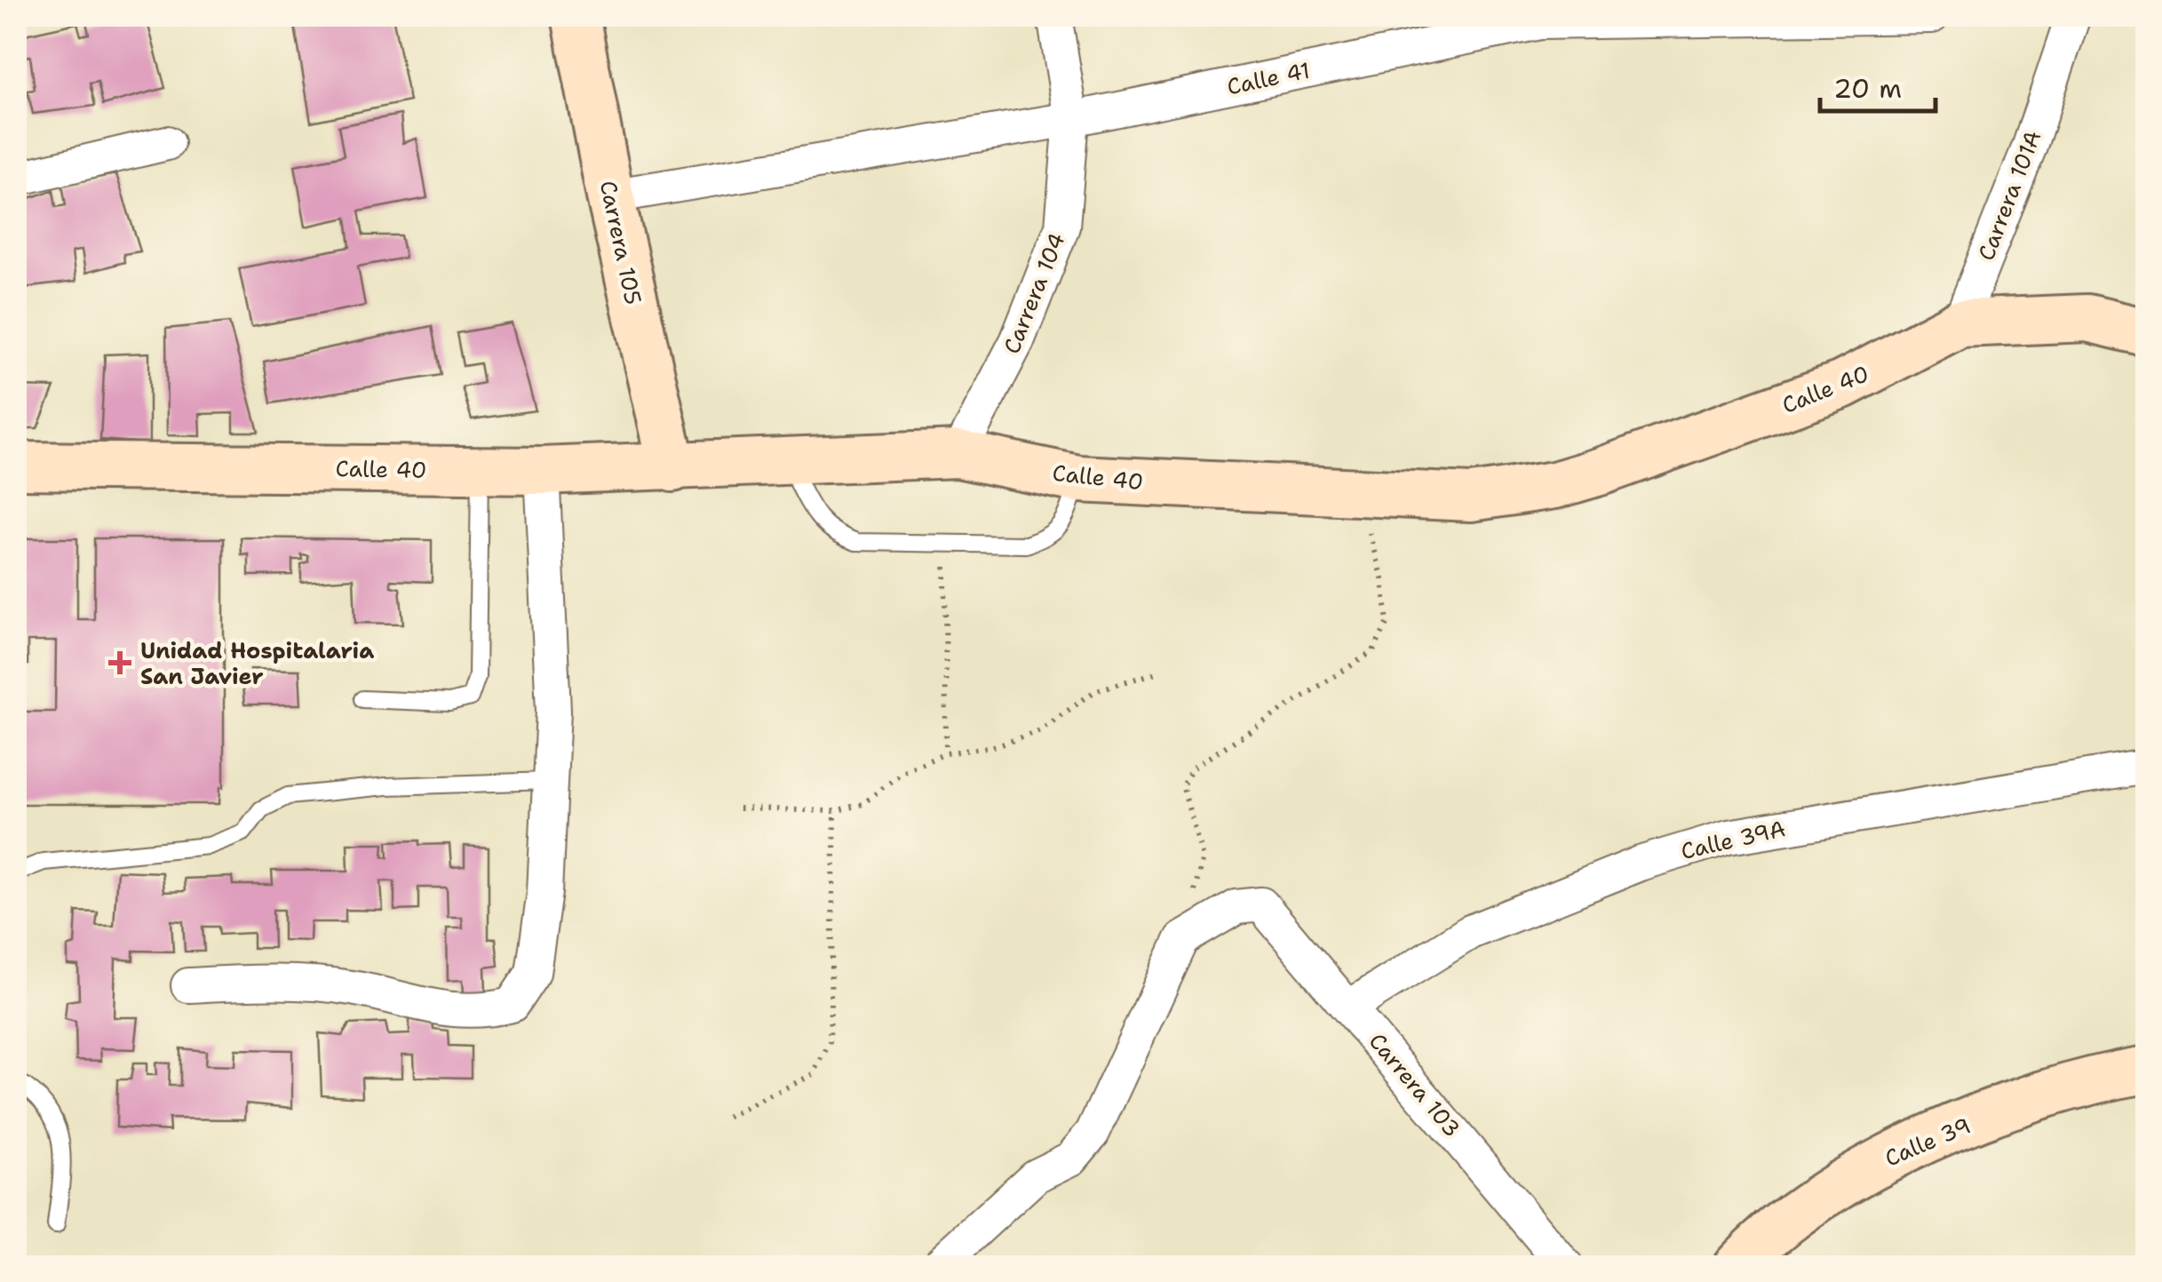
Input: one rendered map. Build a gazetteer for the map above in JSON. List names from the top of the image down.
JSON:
{
  "streets": {
    "street": [
      "Calle 41",
      "Carrera 101A",
      "Carrera 105",
      "Carrera 104",
      "Calle 40",
      "Calle 39A",
      "Carrera 103",
      "Calle 39"
    ]
  },
  "crossings": [
    ["Calle 41", "Carrera 105"],
    ["Calle 41", "Carrera 104"],
    ["Carrera 101A", "Calle 40"],
    ["Carrera 105", "Calle 40"],
    ["Carrera 104", "Calle 40"],
    ["Calle 39A", "Carrera 103"]
  ],
  "places": {
    "health": ["Unidad Hospitalaria San Javier"]
  },
  "scale_bar": "20 m"
}
